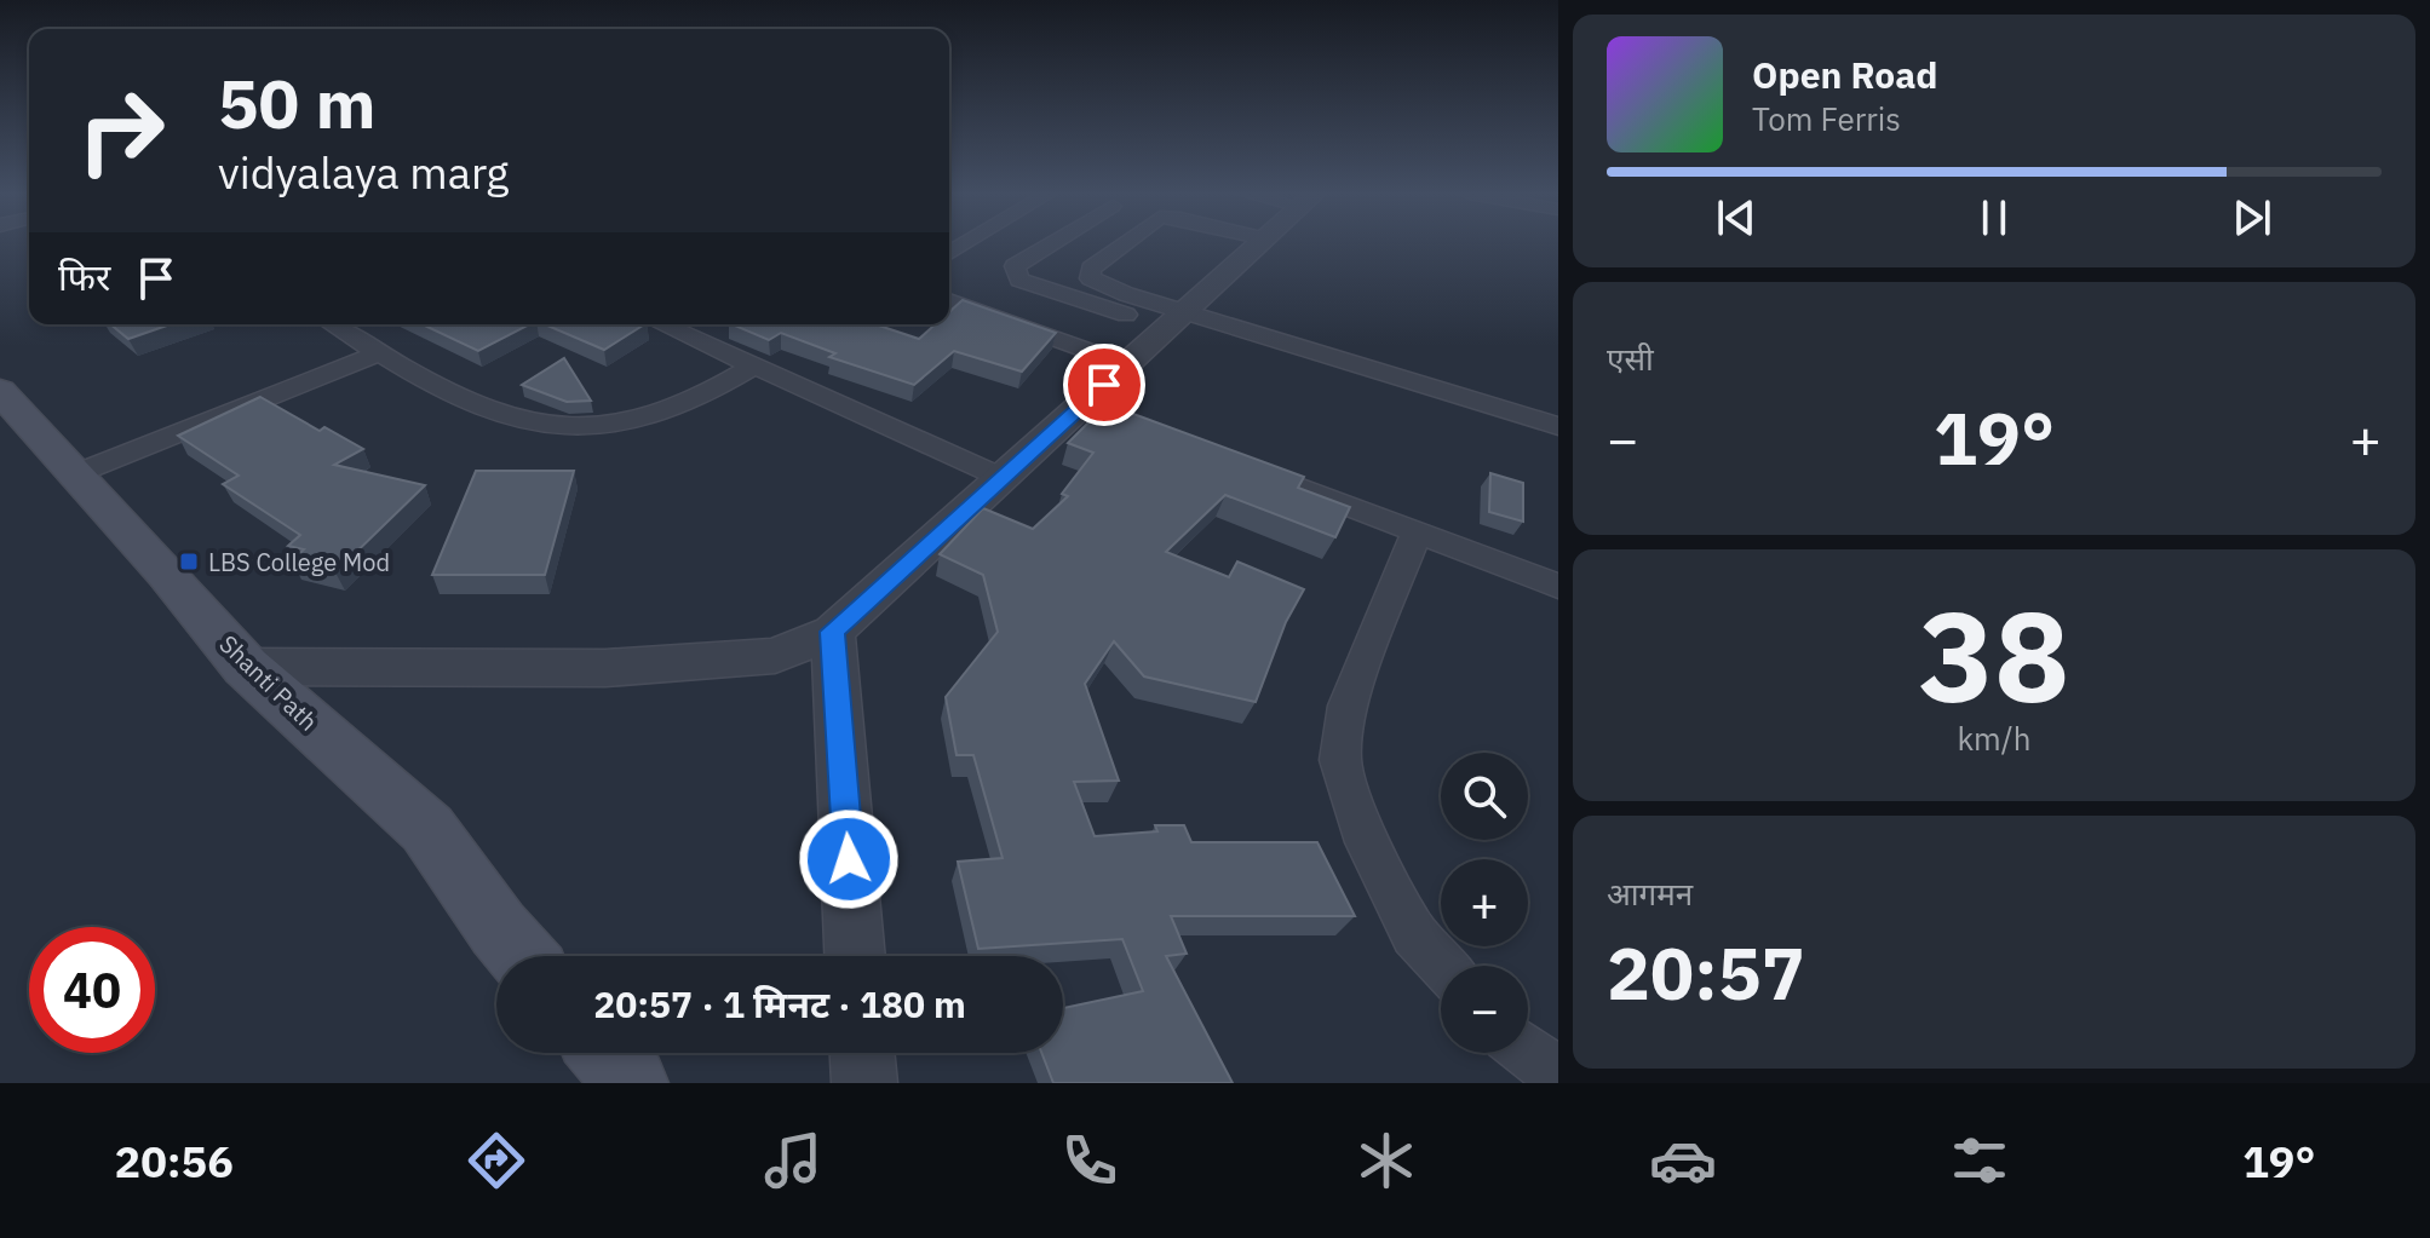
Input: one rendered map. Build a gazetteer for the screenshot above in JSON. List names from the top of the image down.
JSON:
{
  "streets": {
    "main road": ["Shanti Path"]
  },
  "places": {
    "transit": ["LBS College Mod"]
  },
  "page": {
    "turn": ["50 m", "vidyalaya marg"],
    "song": ["Open Road", "Tom Ferris"],
    "then": "फिर",
    "tile": [
      "एसी",
      ["38", "km/h"],
      ["आगमन", "20:57"]
    ],
    "heat": ["−", "19°", "+"],
    "map_buttons": ["+", "−"],
    "limit": "40",
    "trip": "20:57 · 1 मिनट · 180 m",
    "tabs": ["20:56", "19°"]
  }
}
